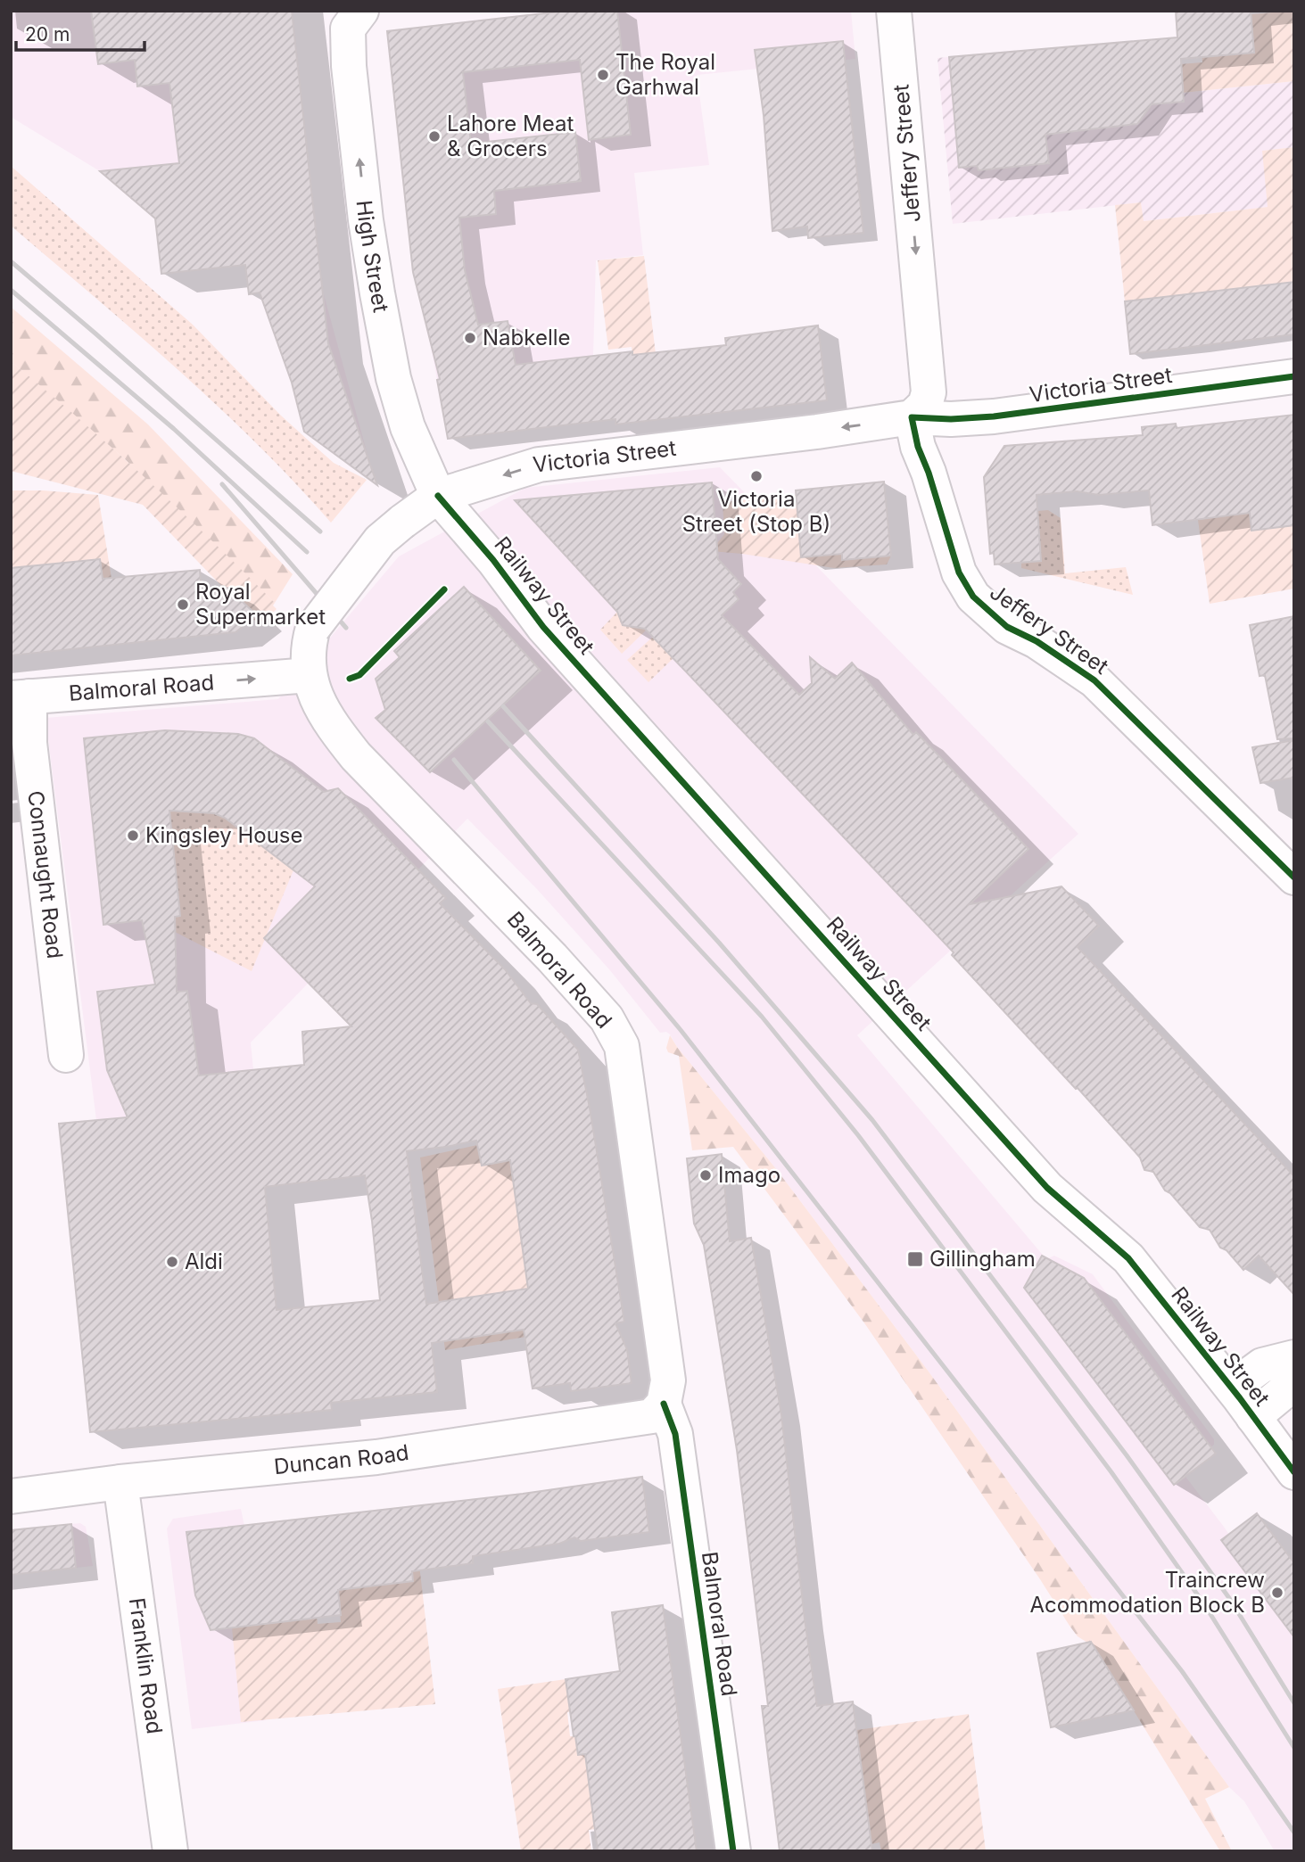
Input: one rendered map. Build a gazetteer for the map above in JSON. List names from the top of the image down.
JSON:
{
  "streets": {
    "street": [
      "Jeffery Street",
      "High Street",
      "Victoria Street",
      "Railway Street",
      "Balmoral Road",
      "Connaught Road",
      "Duncan Road",
      "Franklin Road"
    ]
  },
  "crossings": [
    ["Jeffery Street", "Victoria Street"],
    ["High Street", "Victoria Street"],
    ["High Street", "Railway Street"],
    ["High Street", "Balmoral Road"],
    ["Victoria Street", "Railway Street"],
    ["Victoria Street", "Balmoral Road"],
    ["Railway Street", "Balmoral Road"],
    ["Balmoral Road", "Connaught Road"],
    ["Balmoral Road", "Duncan Road"],
    ["Duncan Road", "Franklin Road"]
  ],
  "one_way": ["Jeffery Street", "High Street", "Victoria Street"],
  "places": {
    "other": [
      "The Royal Garhwal",
      "Lahore Meat & Grocers",
      "Nabkelle",
      "Victoria Street (Stop B)",
      "Royal Supermarket",
      "Kingsley House",
      "Imago",
      "Aldi",
      "Traincrew Acommodation Block B"
    ],
    "transit": ["Gillingham"]
  },
  "scale_bar": "20 m"
}
